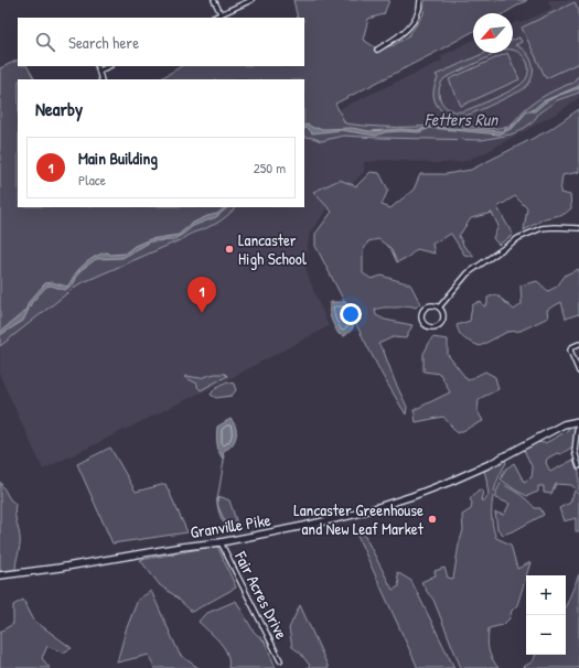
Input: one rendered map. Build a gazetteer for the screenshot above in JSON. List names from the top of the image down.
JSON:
{
  "streets": {
    "highway": ["Granville Pike"],
    "street": ["Fair Acres Drive"]
  },
  "crossings": [
    ["Granville Pike", "Fair Acres Drive"]
  ],
  "water": ["Fetters Run"],
  "places": ["Lancaster High School", "Lancaster Greenhouse and New Leaf Market"],
  "north": "bottom left",
  "page": {
    "search": "Search here",
    "heading": "Nearby",
    "list": [
      {
        "mark": "1",
        "name": "Main Building",
        "note": "Place",
        "value": "250 m"
      }
    ],
    "pins": "1",
    "map_buttons": ["+", "−"]
  }
}
